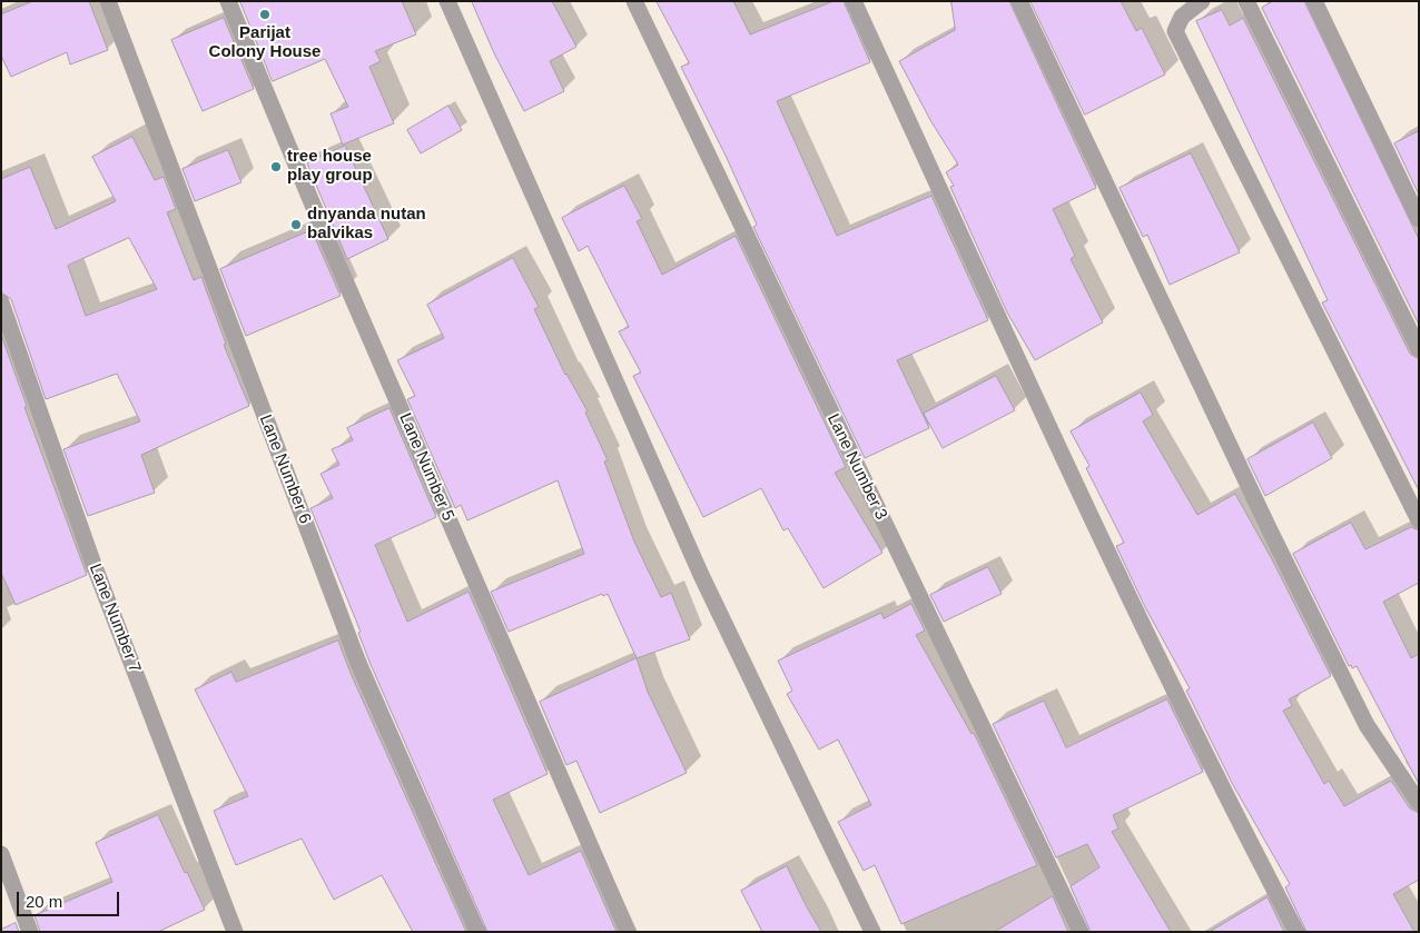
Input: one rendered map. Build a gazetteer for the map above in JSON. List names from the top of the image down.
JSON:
{
  "streets": {
    "street": [
      "Lane Number 5",
      "Lane Number 3",
      "Lane Number 6",
      "Lane Number 7"
    ]
  },
  "places": ["Parijat Colony House", "tree house play group", "dnyanda nutan balvikas"],
  "scale_bar": "20 m"
}
